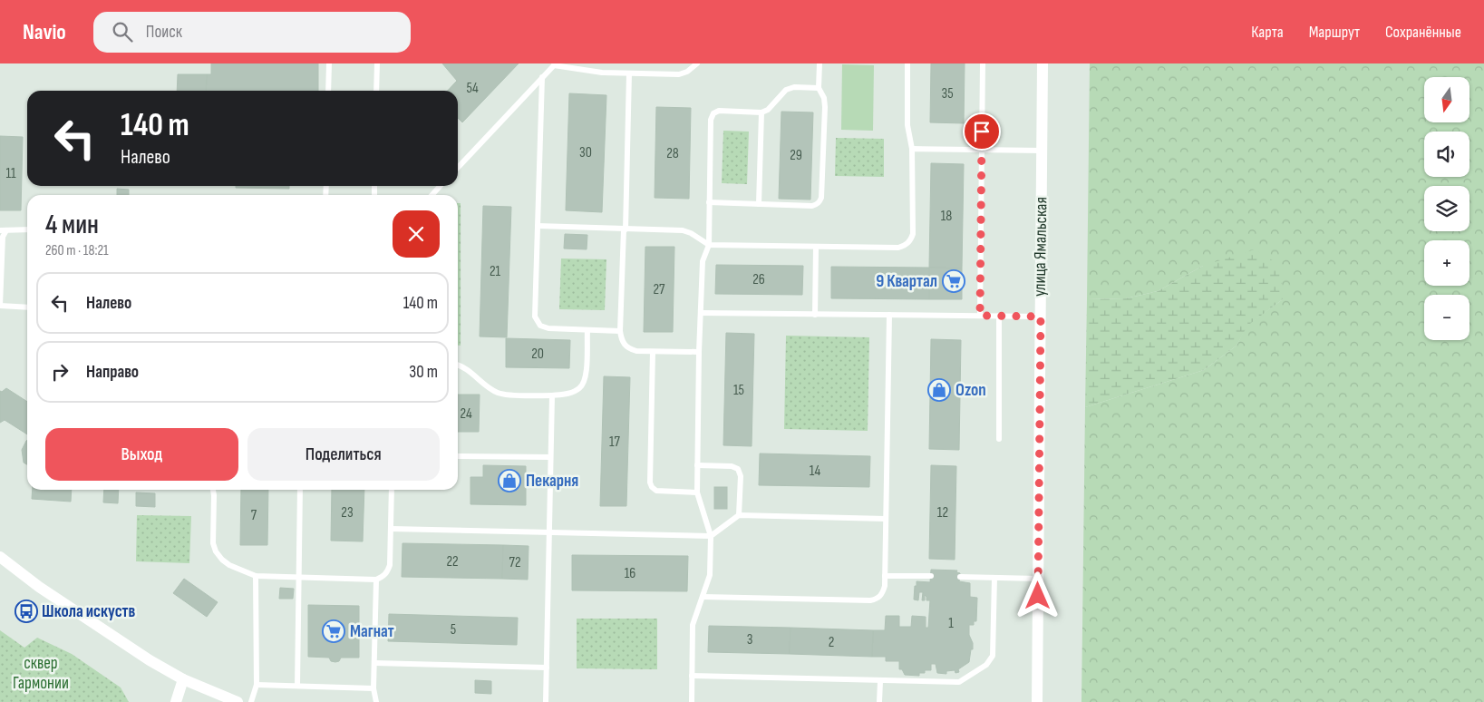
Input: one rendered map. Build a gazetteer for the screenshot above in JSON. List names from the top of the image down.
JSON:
{
  "streets": {
    "street": ["улица Ямальская"]
  },
  "parks": ["сквер Гармонии"],
  "places": {
    "supermarket": ["9 Квартал", "Магнат"],
    "shop": ["Ozon", "Пекарня"],
    "bus stop": ["Школа искуств"]
  },
  "house_numbers": [
    "54",
    "35",
    "30",
    "28",
    "29",
    "11",
    "18",
    "21",
    "26",
    "27",
    "20",
    "15",
    "24",
    "17",
    "14",
    "23",
    "12",
    "7",
    "22",
    "72",
    "16",
    "1",
    "5",
    "3",
    "2"
  ],
  "north": "bottom",
  "page": {
    "header": "Navio",
    "search": "Поиск",
    "nav": ["Карта", "Маршрут", "Сохранённые"],
    "map_buttons": ["+", "−"],
    "turn": ["140 m", "Налево"],
    "heading": ["4 мин", "260 m · 18:21"],
    "list": [
      {
        "name": "Налево",
        "value": "140 m"
      },
      {
        "name": "Направо",
        "value": "30 m"
      }
    ],
    "buttons": ["Выход", "Поделиться"]
  }
}
